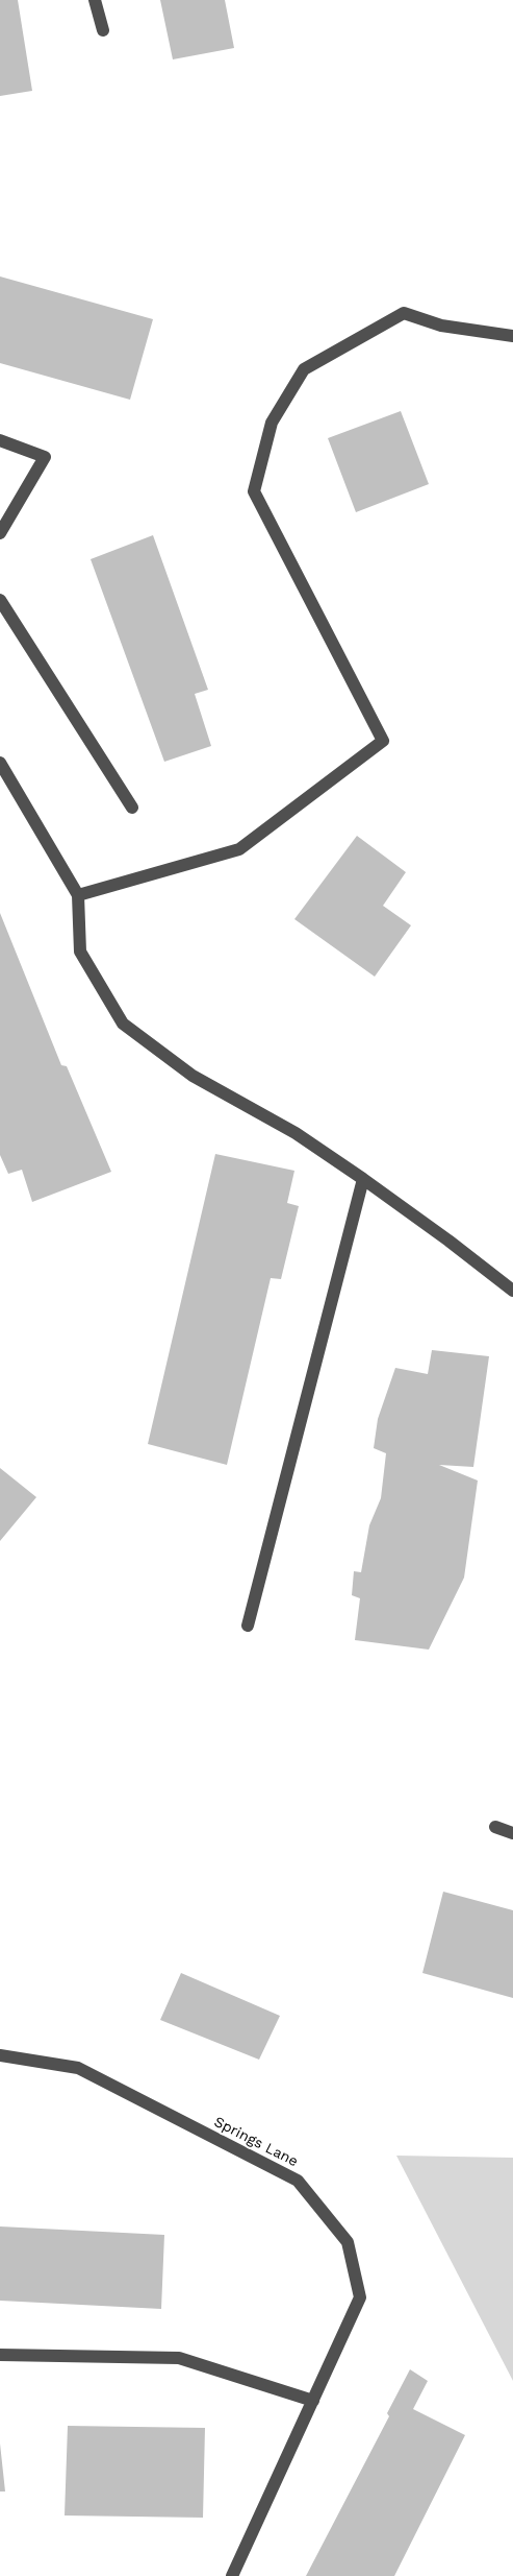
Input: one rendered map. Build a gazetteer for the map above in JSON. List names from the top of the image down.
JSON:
{
  "streets": {
    "street": ["Springs Lane"]
  }
}
